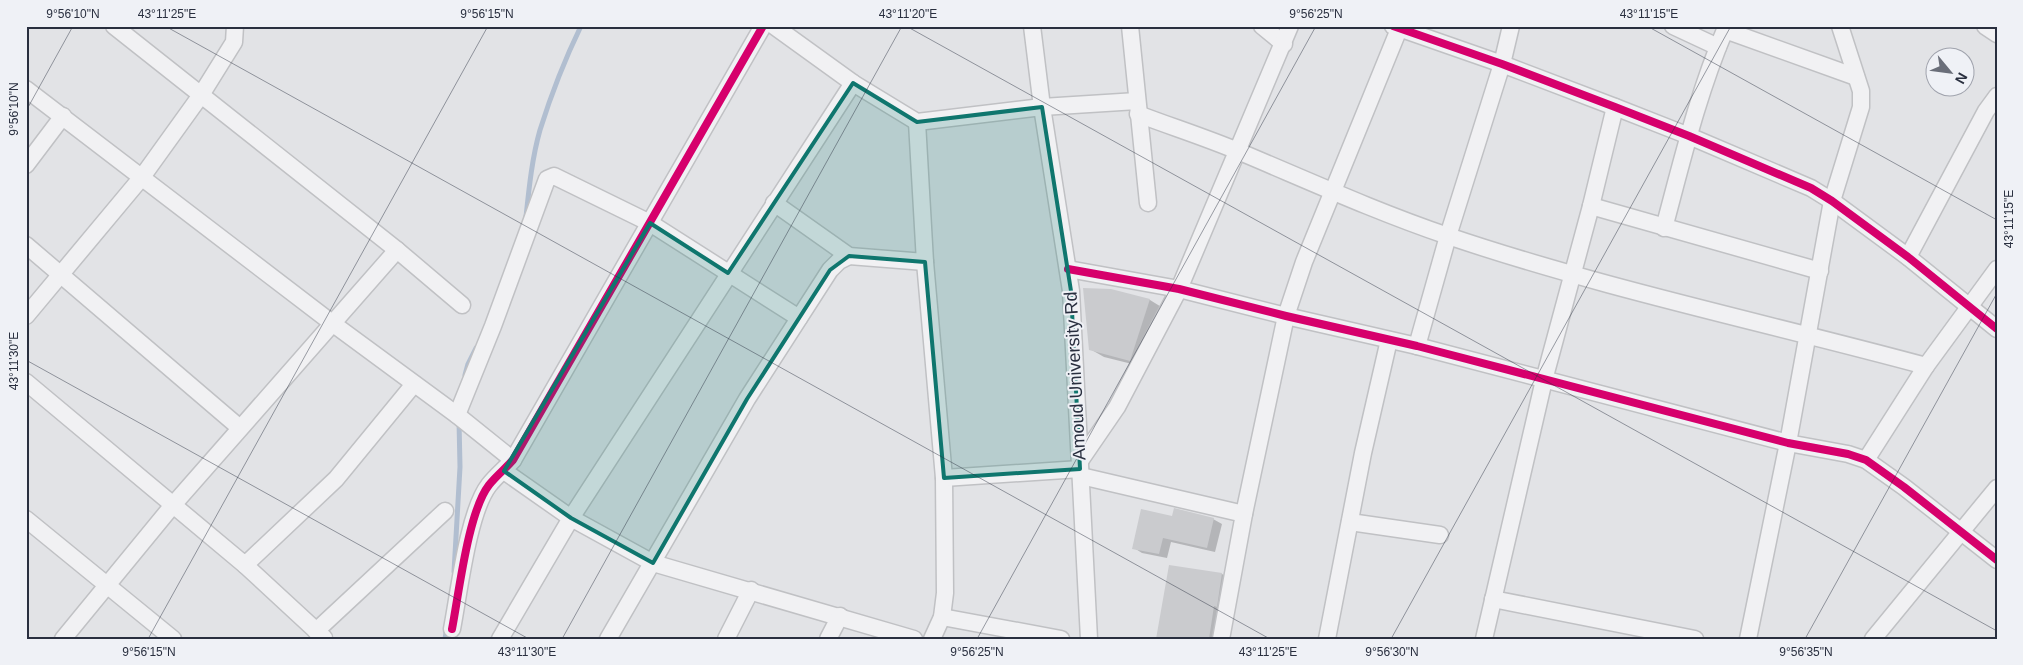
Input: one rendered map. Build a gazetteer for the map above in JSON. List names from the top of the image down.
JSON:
{
  "streets": {
    "street": ["Amoud University Rd"]
  },
  "north": "bottom right",
  "coordinates": [
    "9°56'10\"N",
    "43°11'25\"E",
    "9°56'15\"N",
    "43°11'20\"E",
    "9°56'25\"N",
    "43°11'15\"E",
    "43°11'30\"E",
    "9°56'30\"N",
    "9°56'35\"N"
  ]
}
